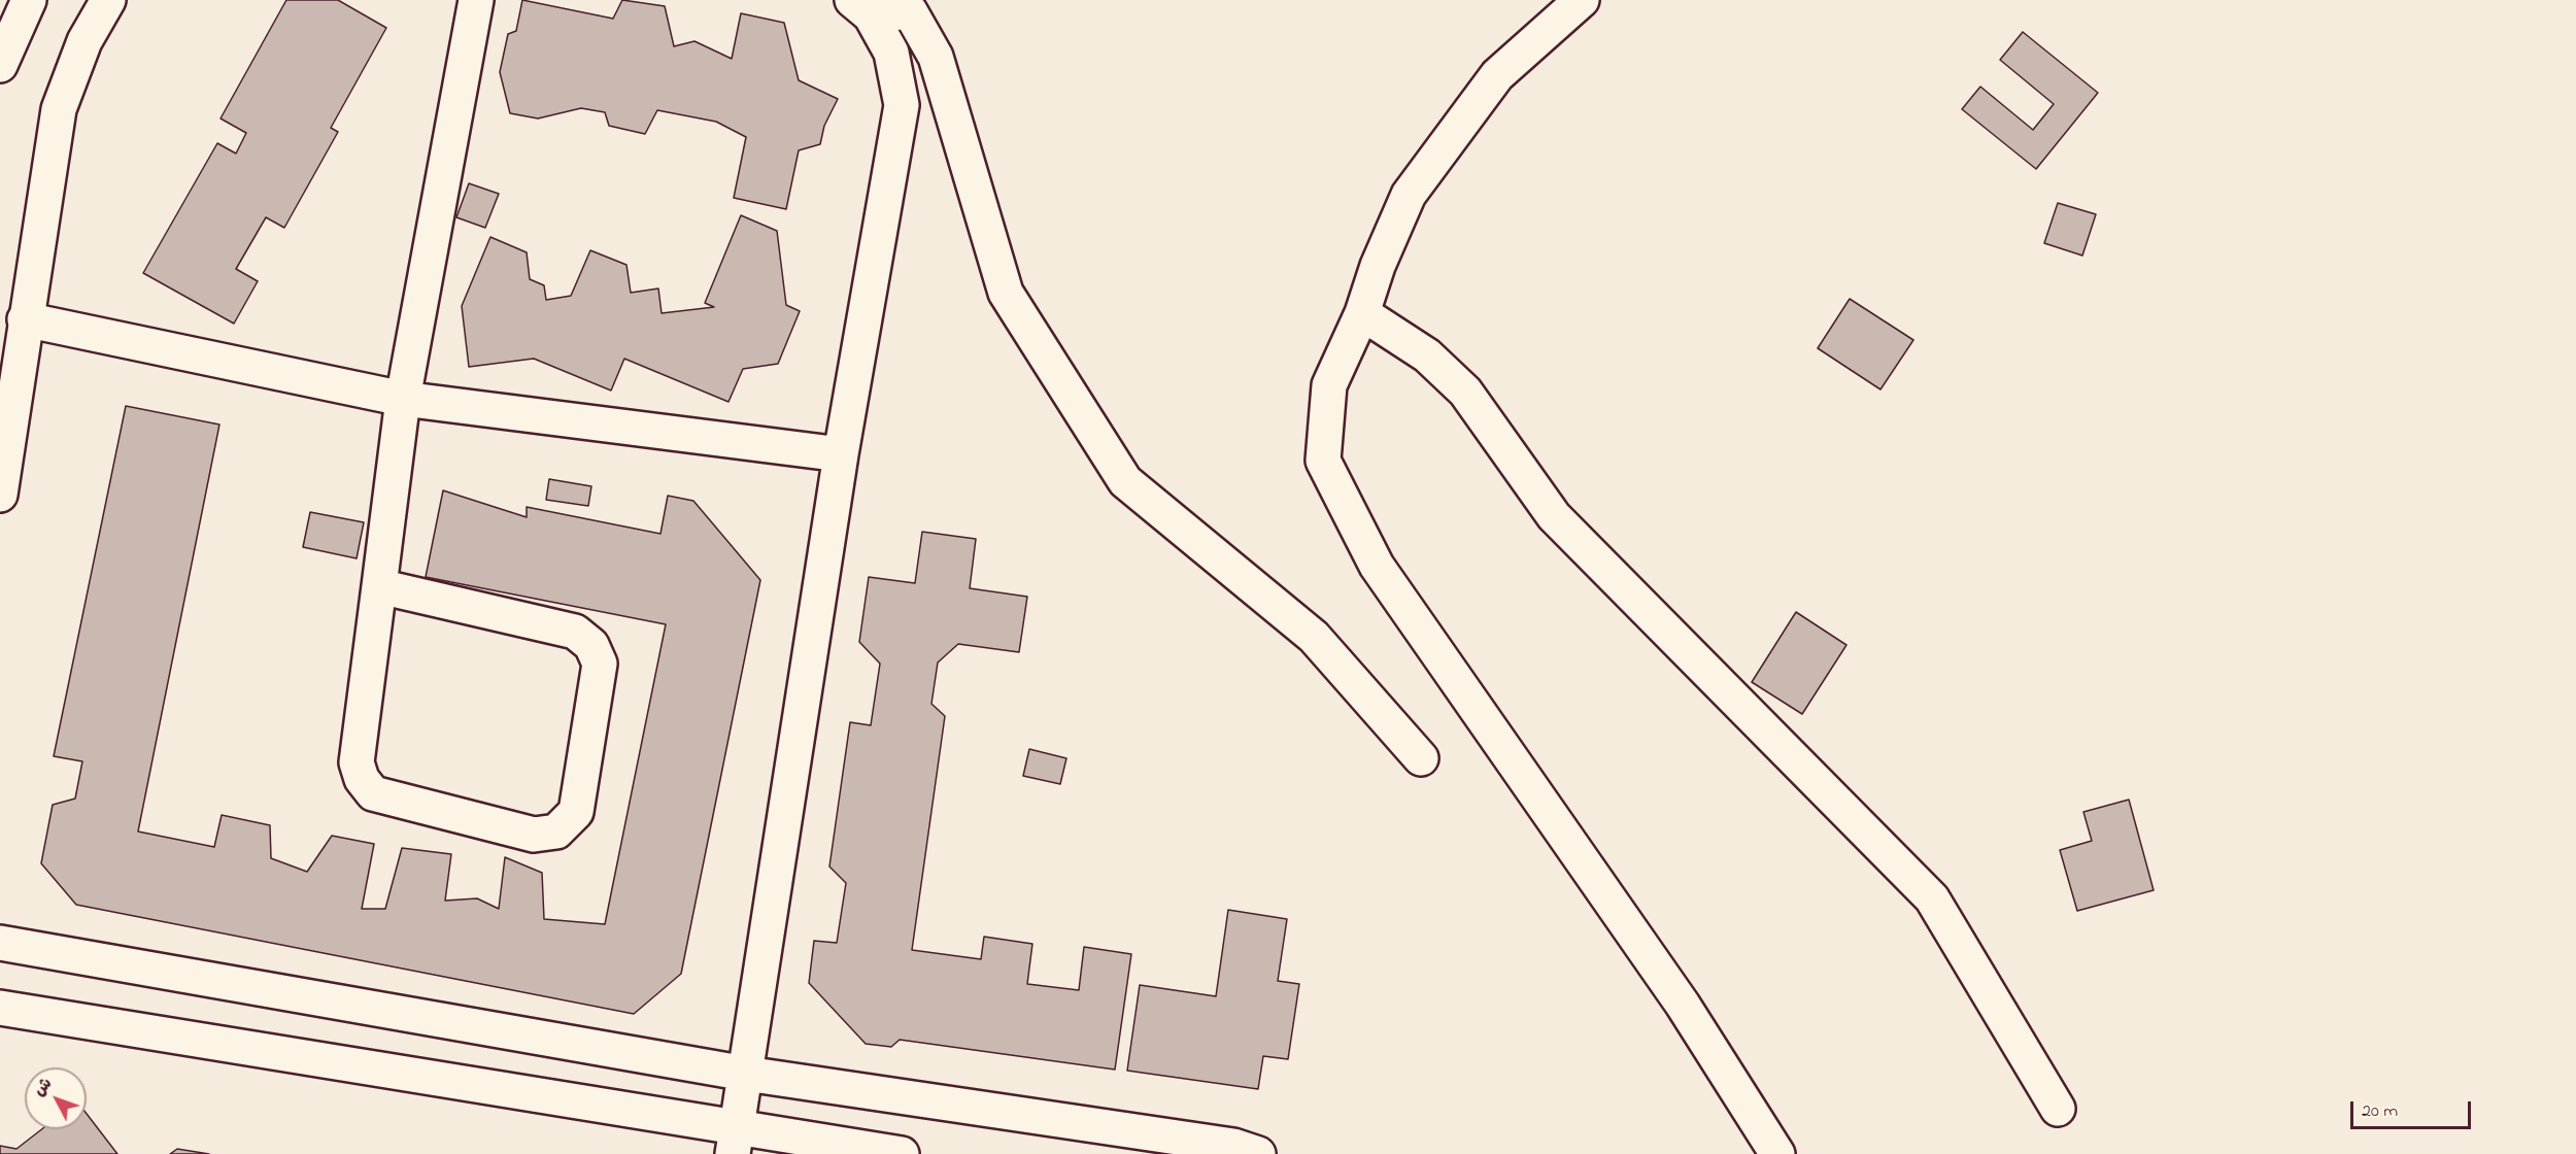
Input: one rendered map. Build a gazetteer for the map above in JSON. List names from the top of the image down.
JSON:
{
  "scale_bar": "20 m",
  "north": "top left"
}
